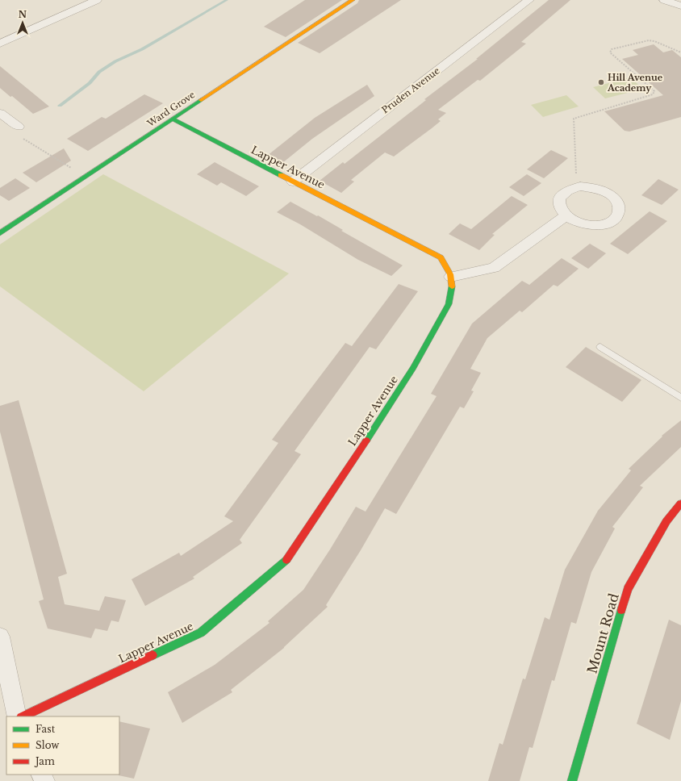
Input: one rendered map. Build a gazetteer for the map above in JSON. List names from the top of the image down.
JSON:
{
  "streets": {
    "street": [
      "Pruden Avenue",
      "Ward Grove",
      "Lapper Avenue",
      "Mount Road"
    ]
  },
  "crossings": [
    ["Pruden Avenue", "Lapper Avenue"],
    ["Ward Grove", "Lapper Avenue"]
  ],
  "places": ["Hill Avenue Academy"],
  "legend": ["Fast", "Slow", "Jam"],
  "north": "top"
}
